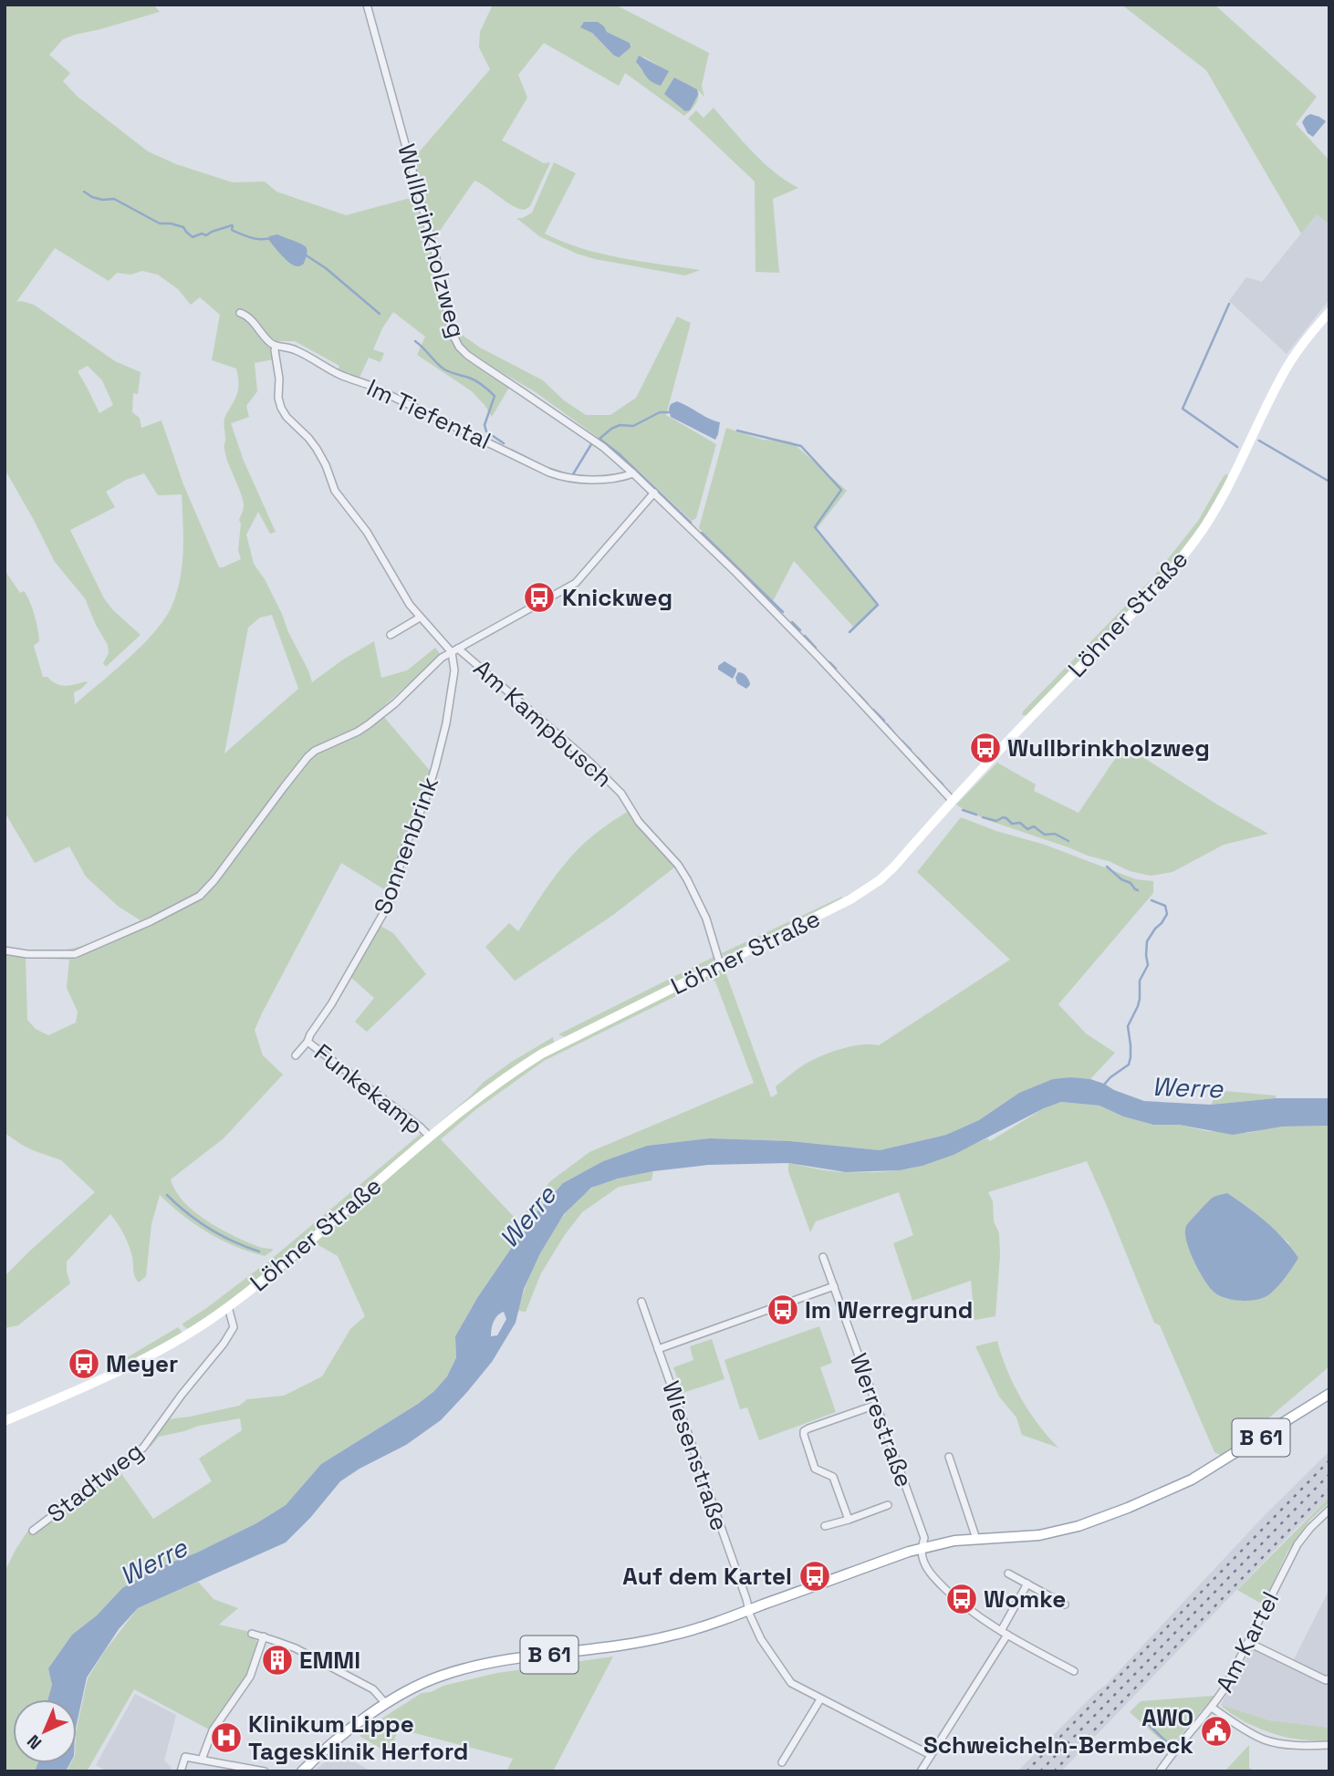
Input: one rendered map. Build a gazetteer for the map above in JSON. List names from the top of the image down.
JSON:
{
  "streets": {
    "main road": ["Löhner Straße", "B 61"],
    "street": [
      "Wullbrinkholzweg",
      "Im Tiefental",
      "Am Kampbusch",
      "Sonnenbrink",
      "Funkekamp",
      "Werrestraße",
      "Wiesenstraße",
      "Stadtweg",
      "Am Kartel"
    ]
  },
  "crossings": [
    ["Wullbrinkholzweg", "Im Tiefental"],
    ["Wullbrinkholzweg", "Löhner Straße"],
    ["Löhner Straße", "Am Kampbusch"],
    ["Löhner Straße", "Funkekamp"],
    ["Löhner Straße", "Stadtweg"],
    ["Am Kampbusch", "Sonnenbrink"],
    ["Sonnenbrink", "Funkekamp"],
    ["Werrestraße", "B 61"],
    ["B 61", "Wiesenstraße"]
  ],
  "water": ["Werre"],
  "places": {
    "bus stop": [
      "Knickweg",
      "Wullbrinkholzweg",
      "Im Werregrund",
      "Meyer",
      "Auf dem Kartel",
      "Womke"
    ],
    "building": ["EMMI"],
    "public building": ["AWO Schweicheln-Bermbeck"],
    "hospital": ["Klinikum Lippe Tagesklinik Herford"]
  },
  "north": "bottom left"
}
